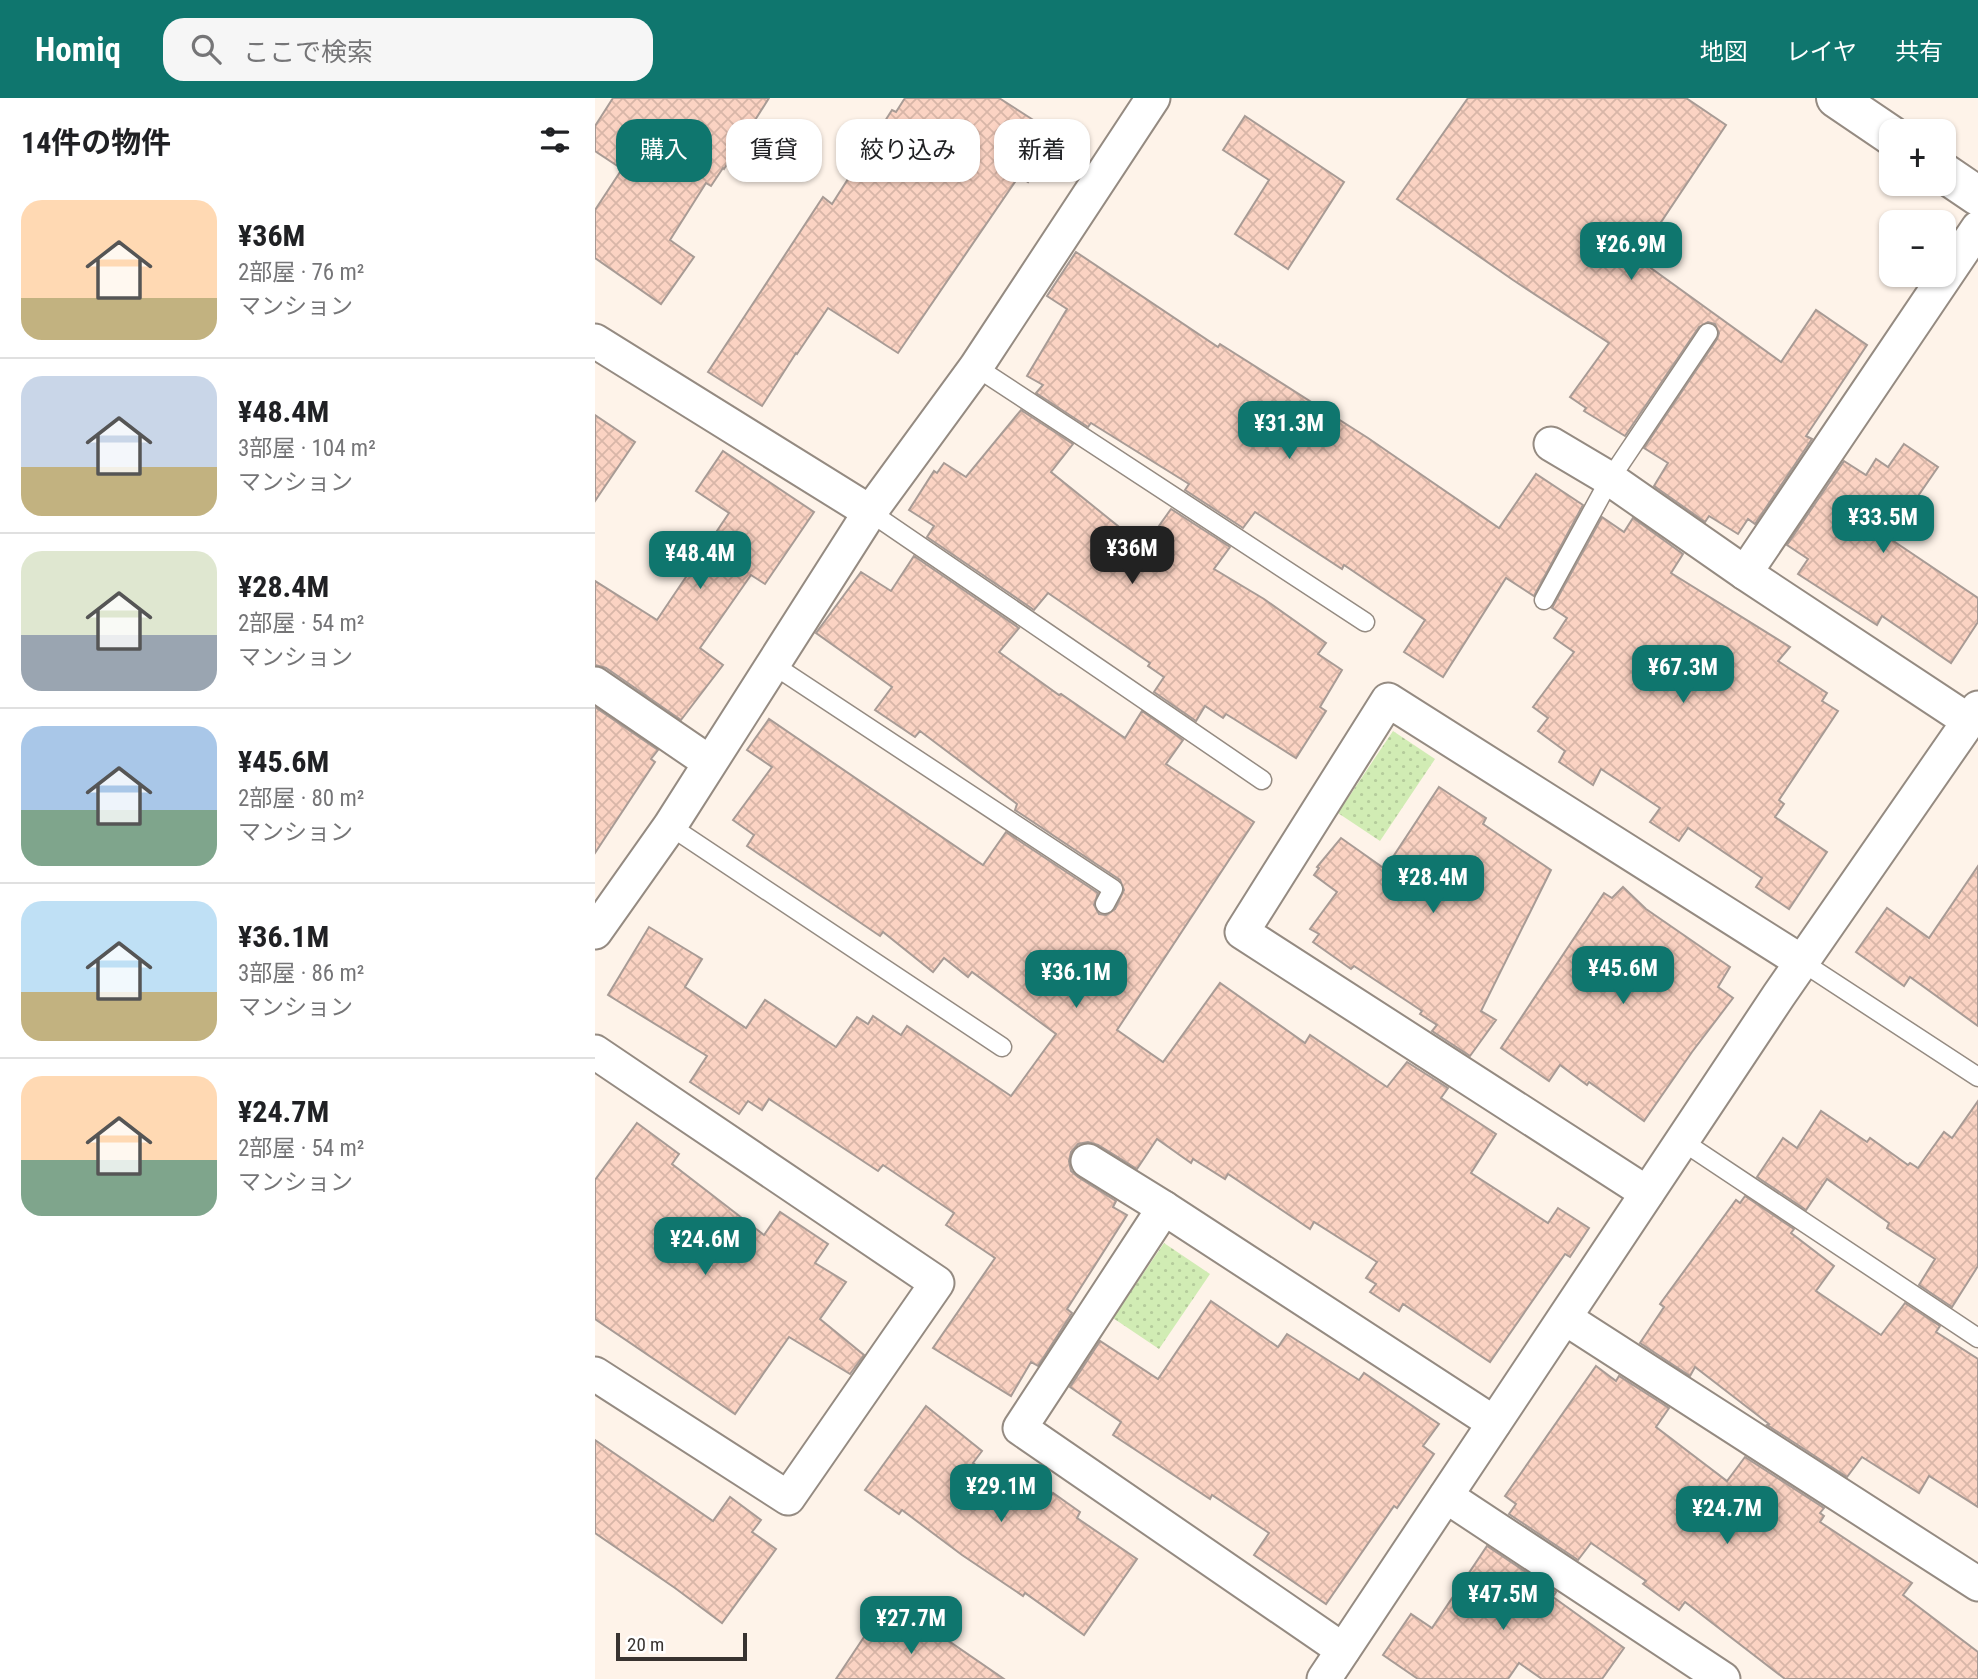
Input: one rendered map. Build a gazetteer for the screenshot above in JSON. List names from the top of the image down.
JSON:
{
  "scale_bar": "20 m",
  "page": {
    "header": "Homiq",
    "search": "ここで検索",
    "nav": ["地図", "レイヤ", "共有"],
    "heading": "14件の物件",
    "map_buttons": ["+", "−"],
    "chip": [
      "購入",
      "賃貸",
      "絞り込み",
      "新着"
    ],
    "list": [
      {
        "name": "¥36M",
        "note": "2部屋 · 76 m² · マンション"
      },
      {
        "name": "¥48.4M",
        "note": "3部屋 · 104 m² · マンション"
      },
      {
        "name": "¥28.4M",
        "note": "2部屋 · 54 m² · マンション"
      },
      {
        "name": "¥45.6M",
        "note": "2部屋 · 80 m² · マンション"
      },
      {
        "name": "¥36.1M",
        "note": "3部屋 · 86 m² · マンション"
      },
      {
        "name": "¥24.7M",
        "note": "2部屋 · 54 m² · マンション"
      }
    ],
    "price": [
      "¥26.9M",
      "¥31.3M",
      "¥33.5M",
      "¥36M",
      "¥48.4M",
      "¥67.3M",
      "¥28.4M",
      "¥45.6M",
      "¥36.1M",
      "¥24.6M",
      "¥29.1M",
      "¥24.7M",
      "¥47.5M",
      "¥27.7M"
    ],
    "scale": "20 m"
  }
}
